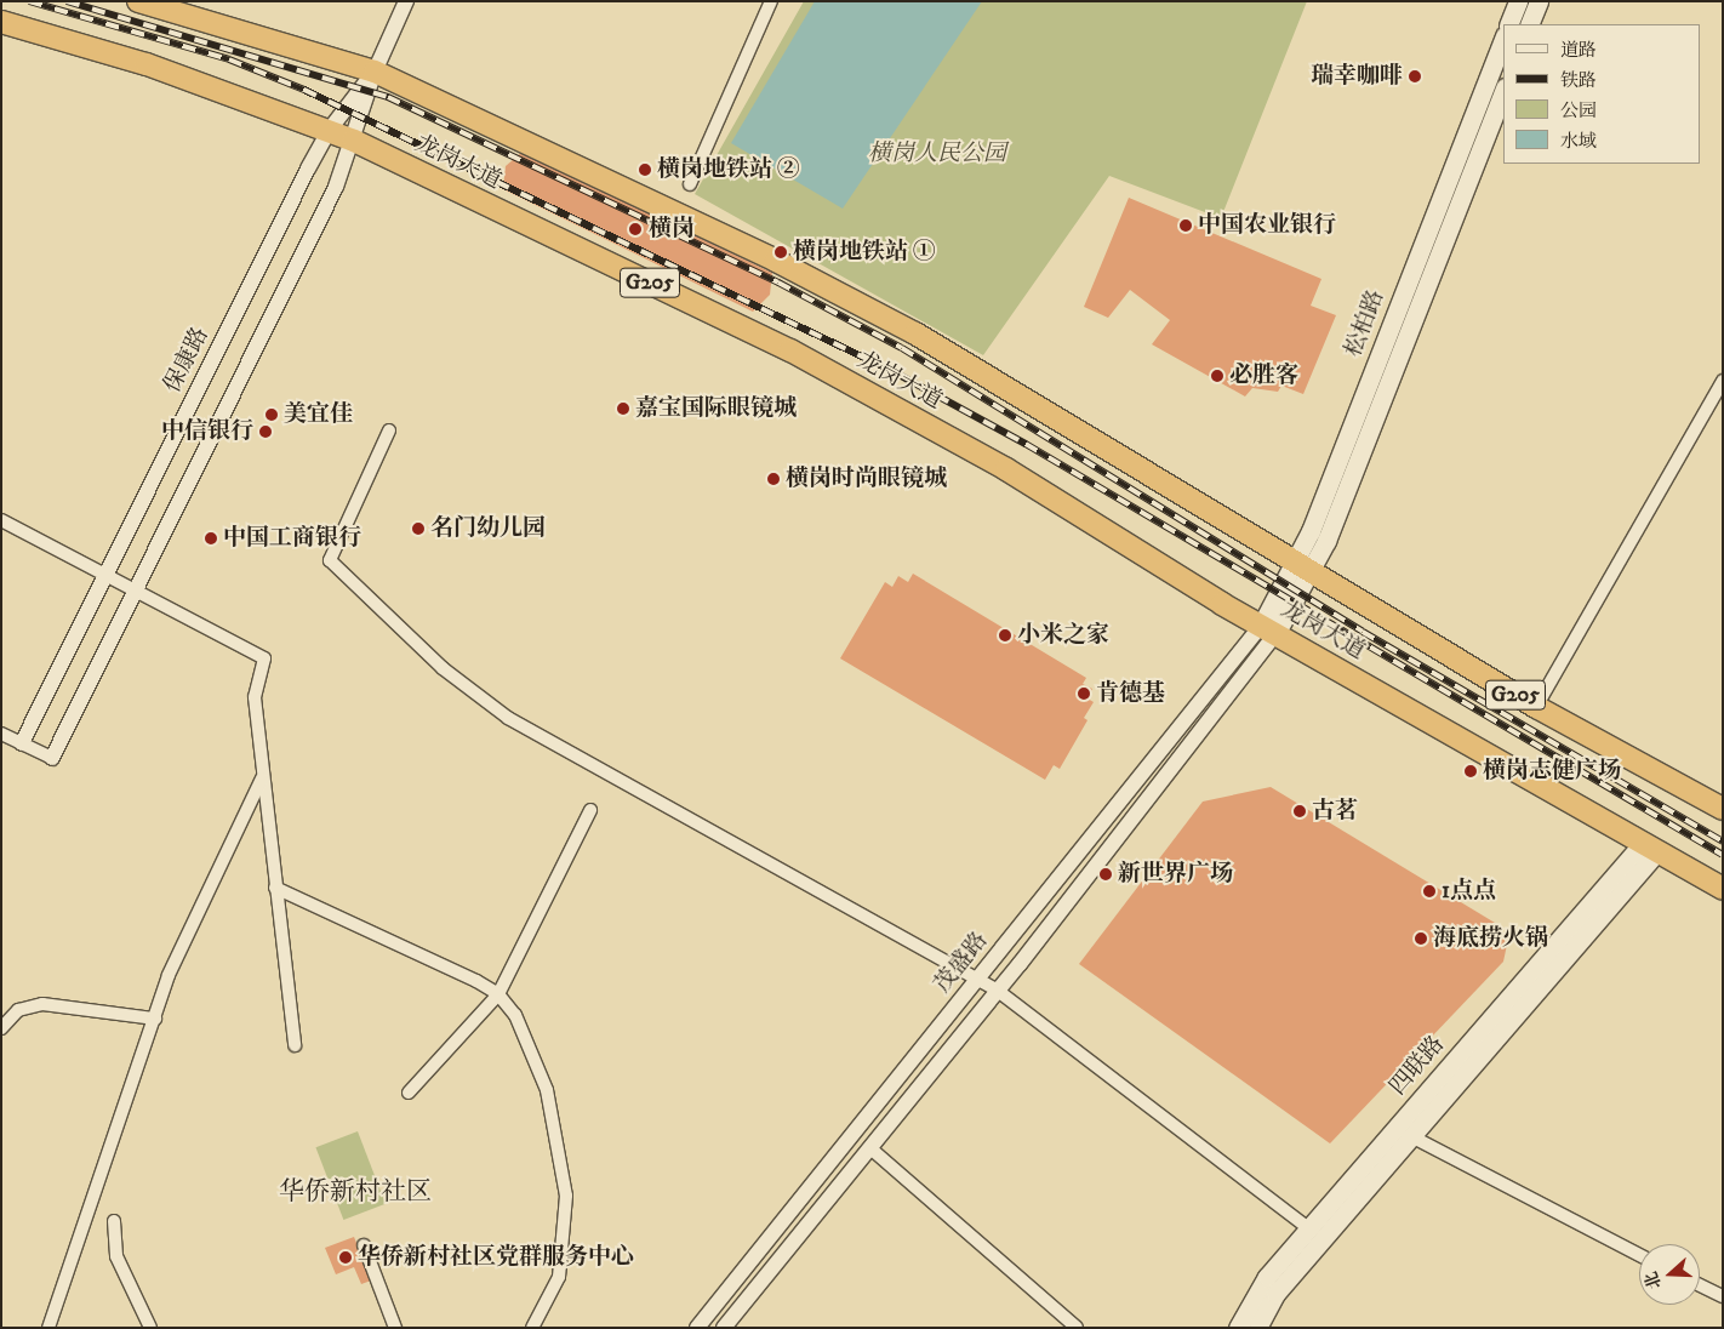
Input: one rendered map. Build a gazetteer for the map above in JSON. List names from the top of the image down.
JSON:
{
  "streets": {
    "highway": ["龙岗大道", "G205"],
    "main road": ["松柏路", "四联路"],
    "street": ["保康路", "茂盛路"]
  },
  "crossings": [
    ["龙岗大道", "松柏路"],
    ["龙岗大道", "保康路"],
    ["龙岗大道", "茂盛路"],
    ["龙岗大道", "四联路"],
    ["松柏路", "茂盛路"]
  ],
  "districts": ["华侨新村社区"],
  "parks": ["横岗人民公园"],
  "places": [
    "瑞幸咖啡",
    "横岗地铁站 ②",
    "中国农业银行",
    "横岗",
    "横岗地铁站 ①",
    "必胜客",
    "嘉宝国际眼镜城",
    "美宜佳",
    "中信银行",
    "横岗时尚眼镜城",
    "名门幼儿园",
    "中国工商银行",
    "小米之家",
    "肯德基",
    "横岗志健广场",
    "古茗",
    "新世界广场",
    "1点点",
    "海底捞火锅",
    "华侨新村社区党群服务中心"
  ],
  "legend": [
    "道路",
    "铁路",
    "公园",
    "水域"
  ],
  "north": "left"
}
